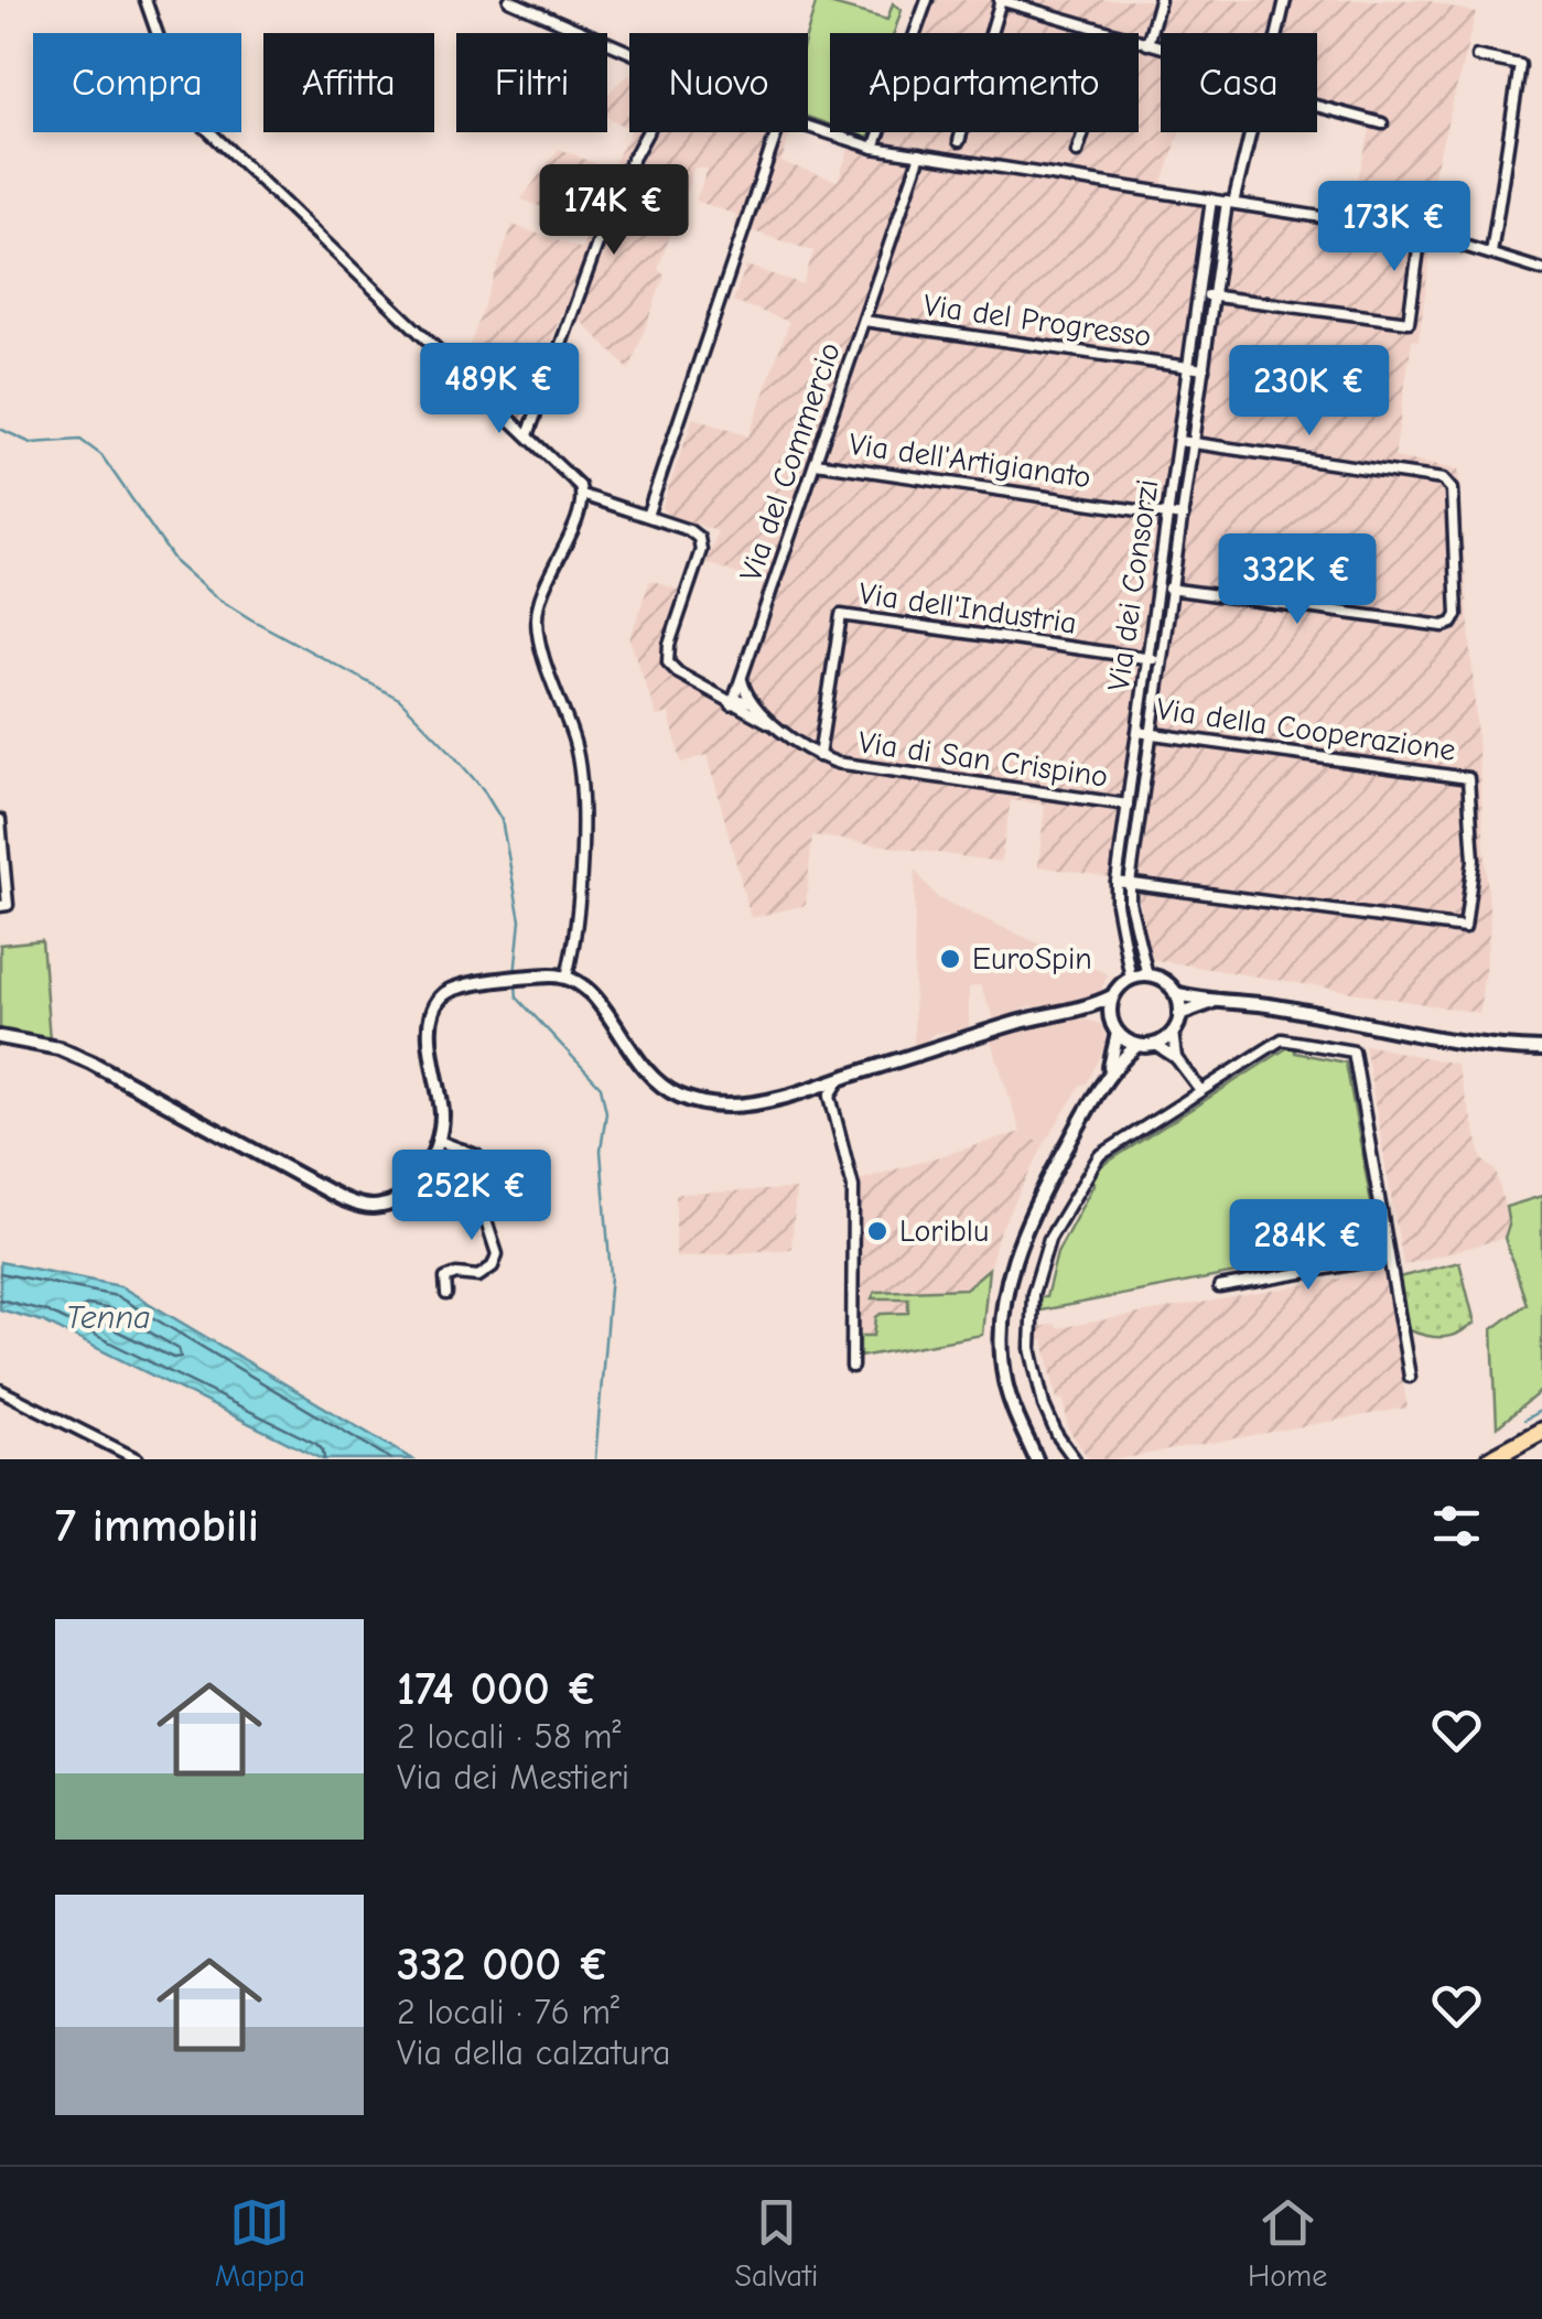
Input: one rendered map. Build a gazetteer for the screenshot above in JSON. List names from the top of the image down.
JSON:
{
  "streets": {
    "street": [
      "Via del Progresso",
      "Via dell'Artigianato",
      "Via del Commercio",
      "Via dei Consorzi",
      "Via dell'Industria",
      "Via della Cooperazione",
      "Via di San Crispino"
    ]
  },
  "crossings": [
    ["Via del Progresso", "Via del Commercio"],
    ["Via del Progresso", "Via dei Consorzi"],
    ["Via dell'Artigianato", "Via del Commercio"],
    ["Via dell'Artigianato", "Via dei Consorzi"],
    ["Via dei Consorzi", "Via dell'Industria"],
    ["Via dei Consorzi", "Via della Cooperazione"],
    ["Via dei Consorzi", "Via di San Crispino"],
    ["Via dell'Industria", "Via di San Crispino"]
  ],
  "water": ["Tenna"],
  "places": ["EuroSpin", "Loriblu"],
  "page": {
    "chip": [
      "Compra",
      "Affitta",
      "Filtri",
      "Nuovo",
      "Appartamento",
      "Casa"
    ],
    "price": [
      "174K €",
      "173K €",
      "489K €",
      "230K €",
      "332K €",
      "252K €",
      "284K €"
    ],
    "heading": "7 immobili",
    "list": [
      {
        "name": "174 000 €",
        "note": "2 locali · 58 m² · Via dei Mestieri"
      },
      {
        "name": "332 000 €",
        "note": "2 locali · 76 m² · Via della calzatura"
      }
    ],
    "tabs": ["Mappa", "Salvati", "Home"]
  }
}
